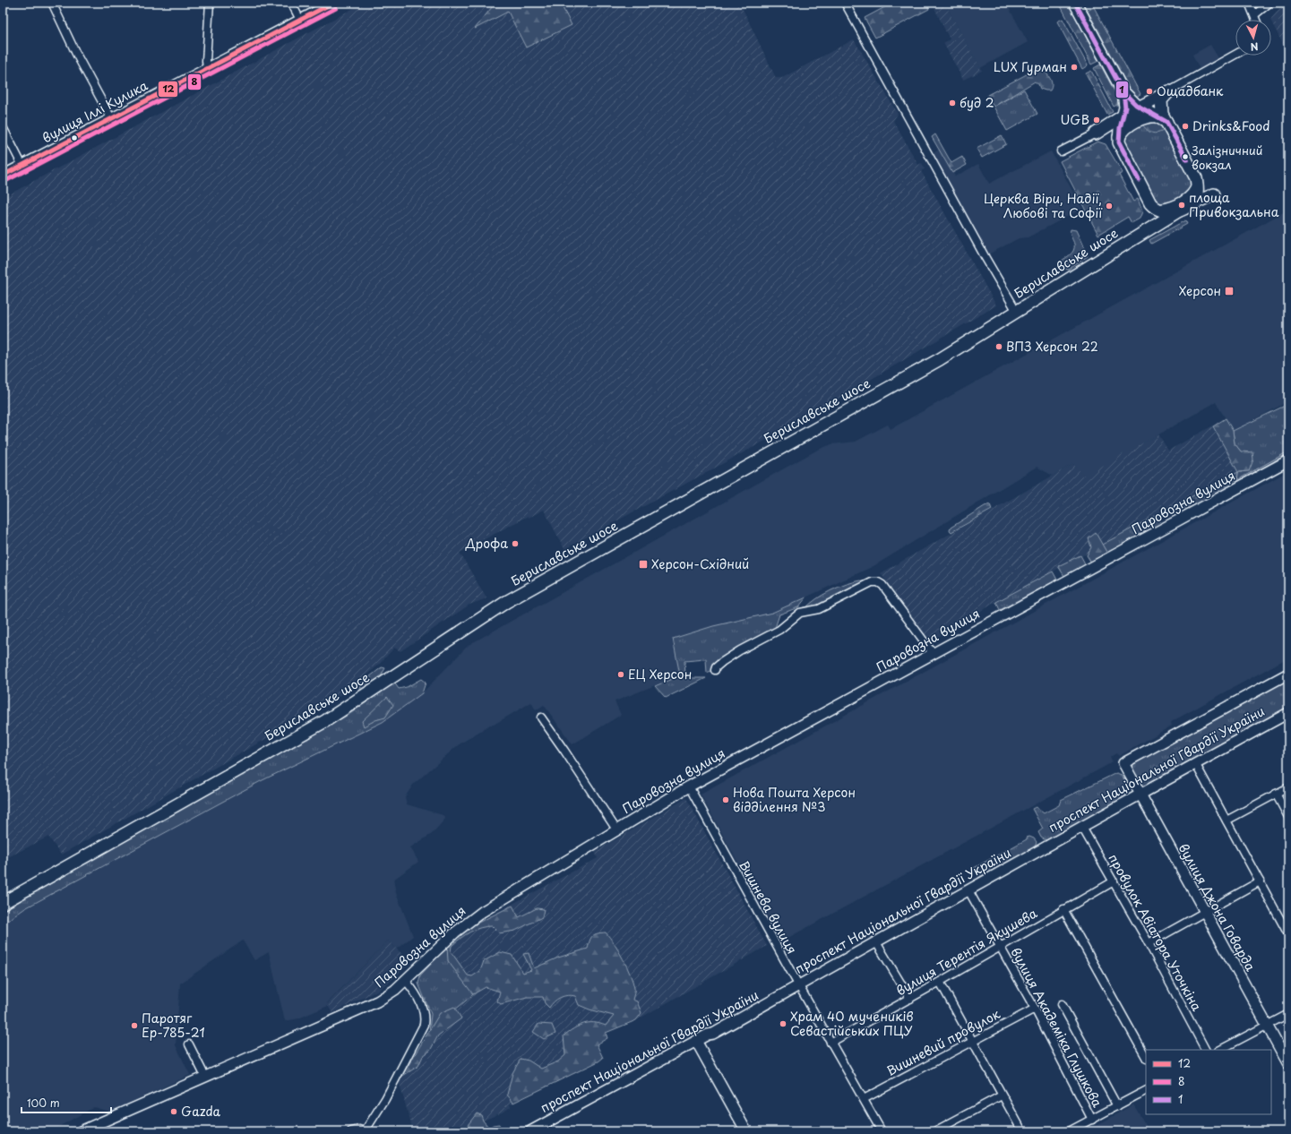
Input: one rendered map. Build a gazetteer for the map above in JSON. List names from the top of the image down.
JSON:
{
  "streets": {
    "main road": ["Бериславське шосе"],
    "street": [
      "вулиця Іллі Кулика",
      "Паровозна вулиця",
      "проспект Національної Гвардії України",
      "Вишнева вулиця",
      "вулиця Джона Говарда",
      "провулок Авіатора Уточкіна",
      "вулиця Терентія Якушева",
      "вулиця Академіка Глушкова",
      "Вишневий провулок"
    ]
  },
  "crossings": [
    ["Паровозна вулиця", "Вишнева вулиця"],
    ["проспект Національної Гвардії України", "Вишнева вулиця"],
    ["проспект Національної Гвардії України", "вулиця Джона Говарда"],
    ["проспект Національної Гвардії України", "провулок Авіатора Уточкіна"],
    ["проспект Національної Гвардії України", "вулиця Академіка Глушкова"],
    ["Вишнева вулиця", "вулиця Терентія Якушева"],
    ["Вишнева вулиця", "Вишневий провулок"],
    ["провулок Авіатора Уточкіна", "вулиця Терентія Якушева"],
    ["вулиця Терентія Якушева", "вулиця Академіка Глушкова"],
    ["вулиця Академіка Глушкова", "Вишневий провулок"]
  ],
  "places": {
    "other": [
      "LUX Гурман",
      "Ощадбанк",
      "буд 2",
      "UGB",
      "Drinks&Food",
      "Залізничний вокзал",
      "площа Привокзальна",
      "Церква Віри, Надії, Любові та Софії",
      "ВПЗ Херсон 22",
      "Дрофа",
      "ЕЦ Херсон",
      "Нова Пошта Херсон відділення №3",
      "Храм 40 мучеників Севастійських ПЦУ",
      "Паротяг Ер-785-21",
      "Gazda"
    ],
    "transit": ["Херсон", "Херсон-Східний"]
  },
  "lines": ["transit line 12", "transit line 1", "transit line 8"],
  "legend": ["12", "8", "1"],
  "scale_bar": "100 m",
  "north": "bottom"
}
